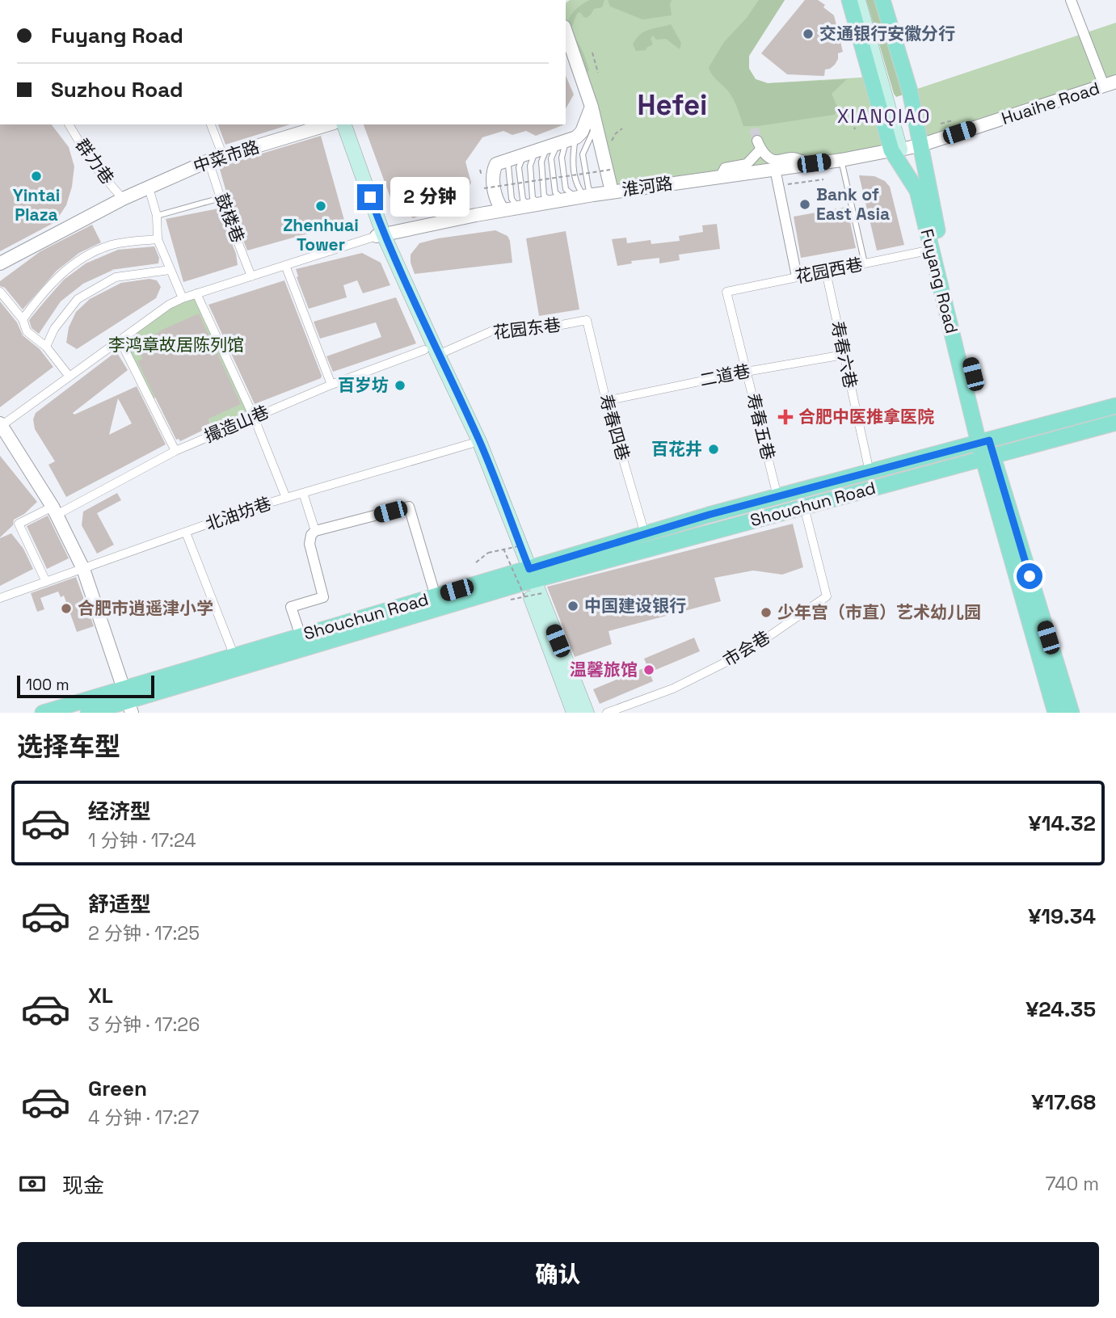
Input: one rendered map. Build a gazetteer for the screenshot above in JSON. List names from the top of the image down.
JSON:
{
  "streets": {
    "main road": ["Fuyang Road", "Shouchun Road"],
    "street": [
      "Huaihe Road",
      "中菜市路",
      "群力巷",
      "淮河路",
      "鼓楼巷",
      "花园西巷",
      "花园东巷",
      "寿春六巷",
      "二道巷",
      "撮造山巷",
      "寿春五巷",
      "寿春四巷",
      "北油坊巷",
      "市会巷"
    ]
  },
  "crossings": [
    ["Huaihe Road", "淮河路"],
    ["Huaihe Road", "Fuyang Road"],
    ["中菜市路", "群力巷"],
    ["中菜市路", "鼓楼巷"],
    ["淮河路", "Fuyang Road"],
    ["花园西巷", "Fuyang Road"],
    ["花园西巷", "寿春六巷"],
    ["花园西巷", "寿春五巷"],
    ["Fuyang Road", "Shouchun Road"],
    ["花园东巷", "撮造山巷"],
    ["花园东巷", "寿春四巷"],
    ["寿春六巷", "二道巷"],
    ["寿春六巷", "Shouchun Road"],
    ["二道巷", "寿春五巷"],
    ["二道巷", "寿春四巷"],
    ["撮造山巷", "北油坊巷"],
    ["寿春五巷", "Shouchun Road"],
    ["寿春四巷", "Shouchun Road"],
    ["Shouchun Road", "市会巷"]
  ],
  "districts": ["Hefei", "XIANQIAO"],
  "parks": ["李鸿章故居陈列馆"],
  "places": {
    "other": [
      "交通银行安徽分行",
      "Yintai Plaza",
      "Bank of East Asia",
      "Zhenhuai Tower",
      "百岁坊",
      "百花井",
      "中国建设银行",
      "合肥市逍遥津小学",
      "少年宫（市直）艺术幼儿园",
      "温馨旅馆"
    ],
    "health": ["合肥中医推拿医院"]
  },
  "scale_bar": "100 m",
  "page": {
    "banner": ["Fuyang Road", "Suzhou Road"],
    "bubble": "2 分钟",
    "scale": "100 m",
    "heading": "选择车型",
    "list": [
      {
        "name": "经济型",
        "note": "1 分钟 · 17:24",
        "value": "¥14.32"
      },
      {
        "name": "舒适型",
        "note": "2 分钟 · 17:25",
        "value": "¥19.34"
      },
      {
        "name": "XL",
        "note": "3 分钟 · 17:26",
        "value": "¥24.35"
      },
      {
        "name": "Green",
        "note": "4 分钟 · 17:27",
        "value": "¥17.68"
      }
    ],
    "pay": ["现金", "740 m"],
    "buttons": "确认"
  }
}
